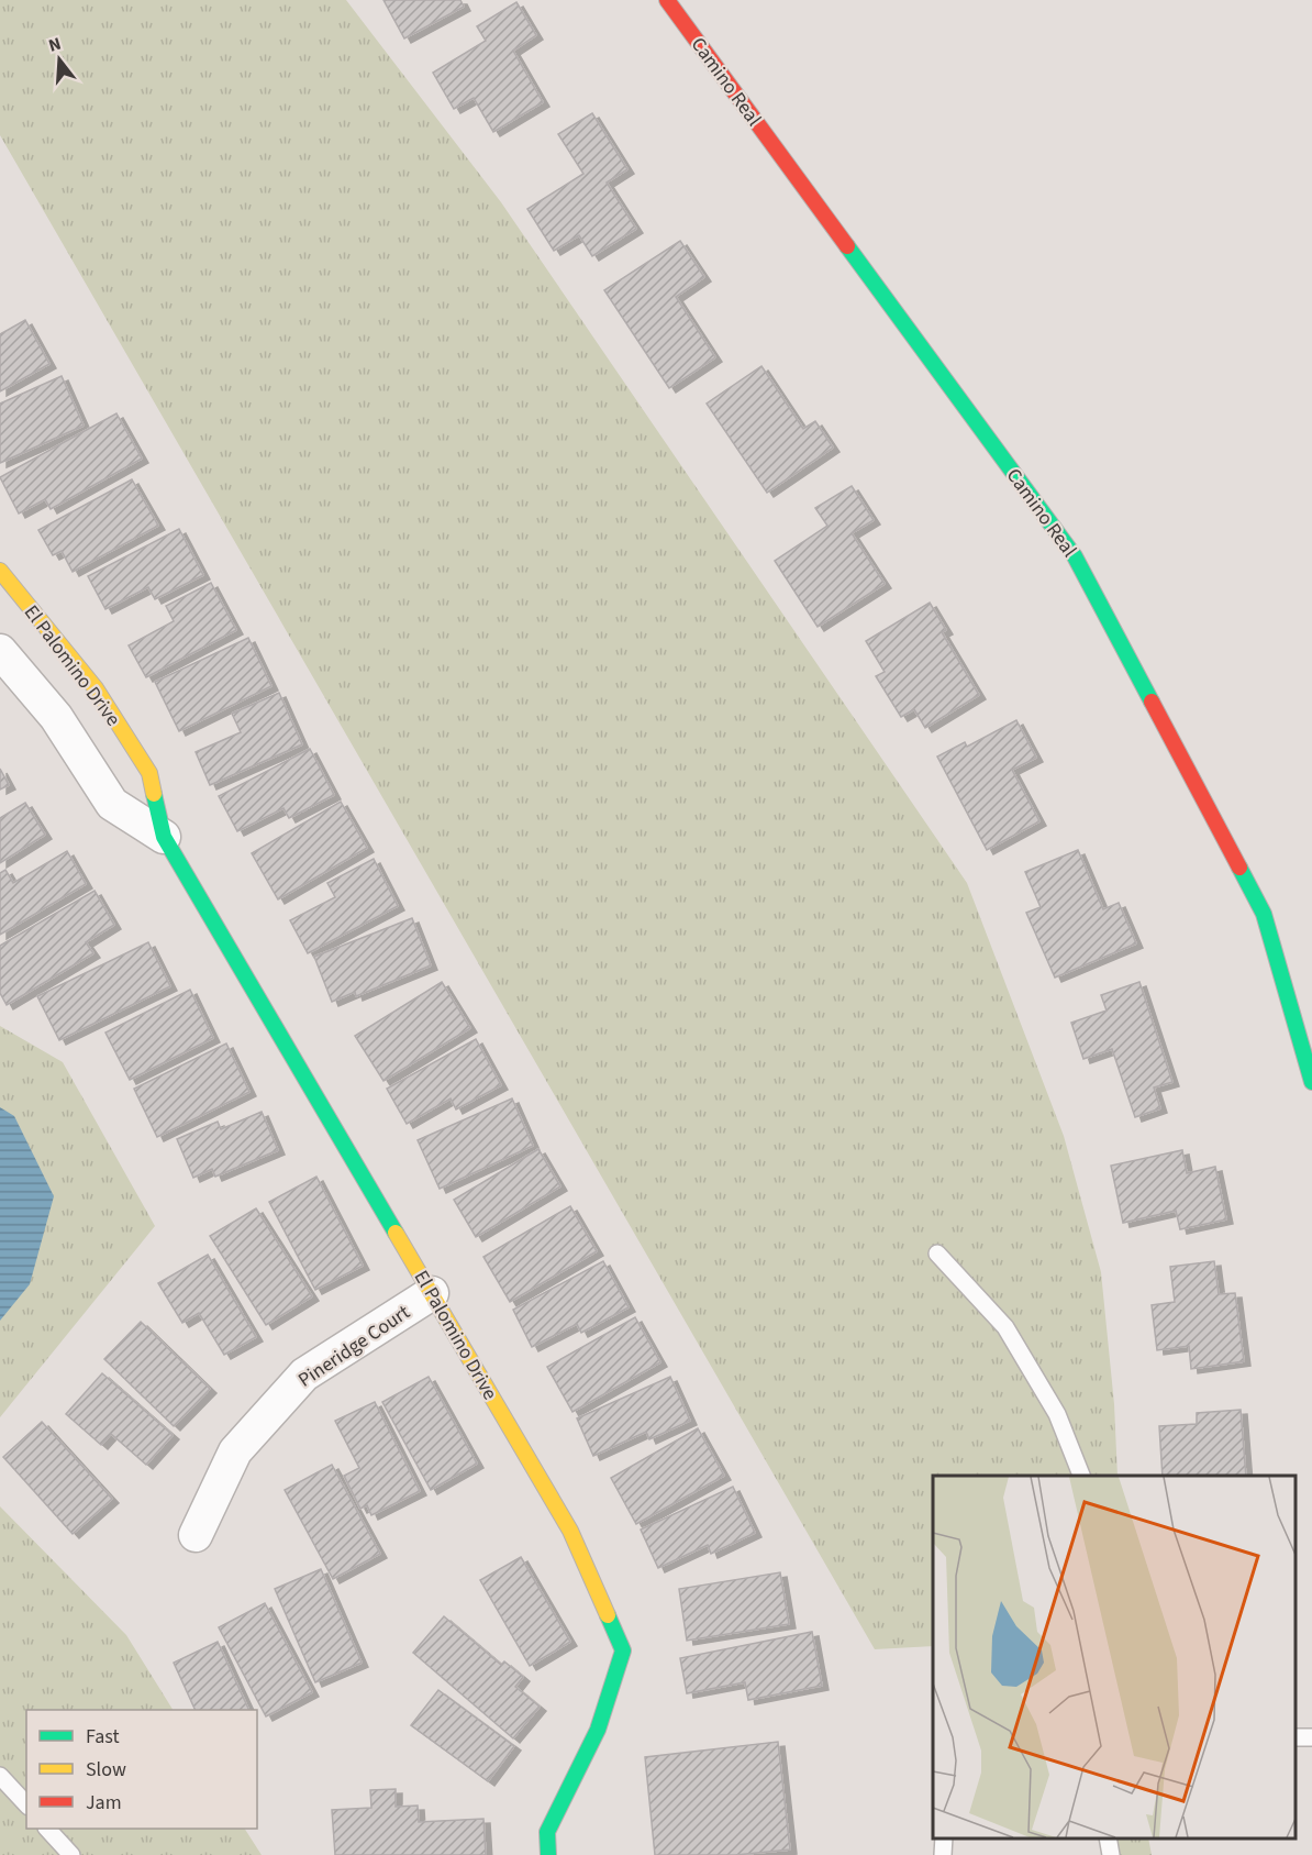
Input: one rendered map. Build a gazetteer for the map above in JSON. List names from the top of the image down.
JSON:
{
  "streets": {
    "street": ["Camino Real", "El Palomino Drive", "Pineridge Court"]
  },
  "crossings": [
    ["El Palomino Drive", "Pineridge Court"]
  ],
  "legend": ["Fast", "Slow", "Jam"],
  "north": "top"
}
